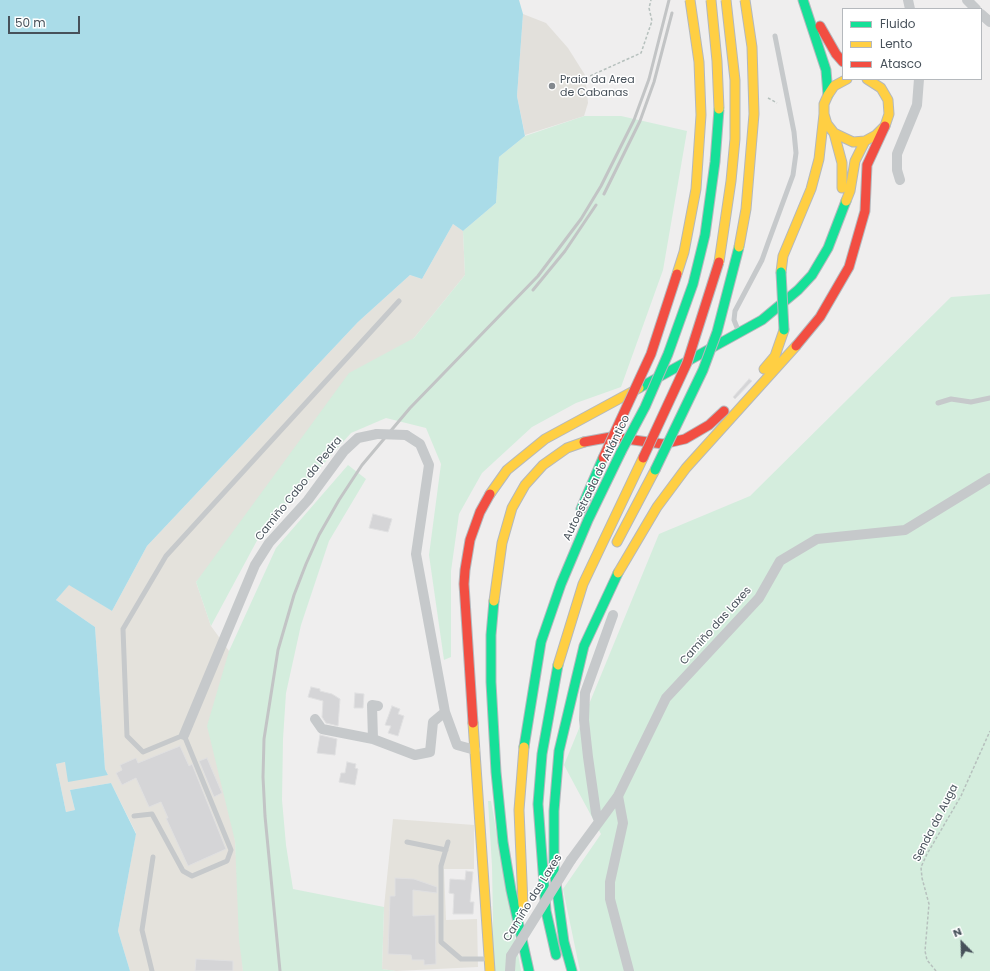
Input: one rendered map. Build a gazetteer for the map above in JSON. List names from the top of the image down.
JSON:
{
  "streets": {
    "highway": ["Autoestrada do Atlántico"],
    "street": ["Camiño Cabo da Pedra", "Camiño das Laxes"],
    "path": ["Senda da Auga"]
  },
  "places": ["Praia da Area de Cabanas"],
  "legend": ["Fluido", "Lento", "Atasco"],
  "scale_bar": "50 m",
  "north": "top left"
}
